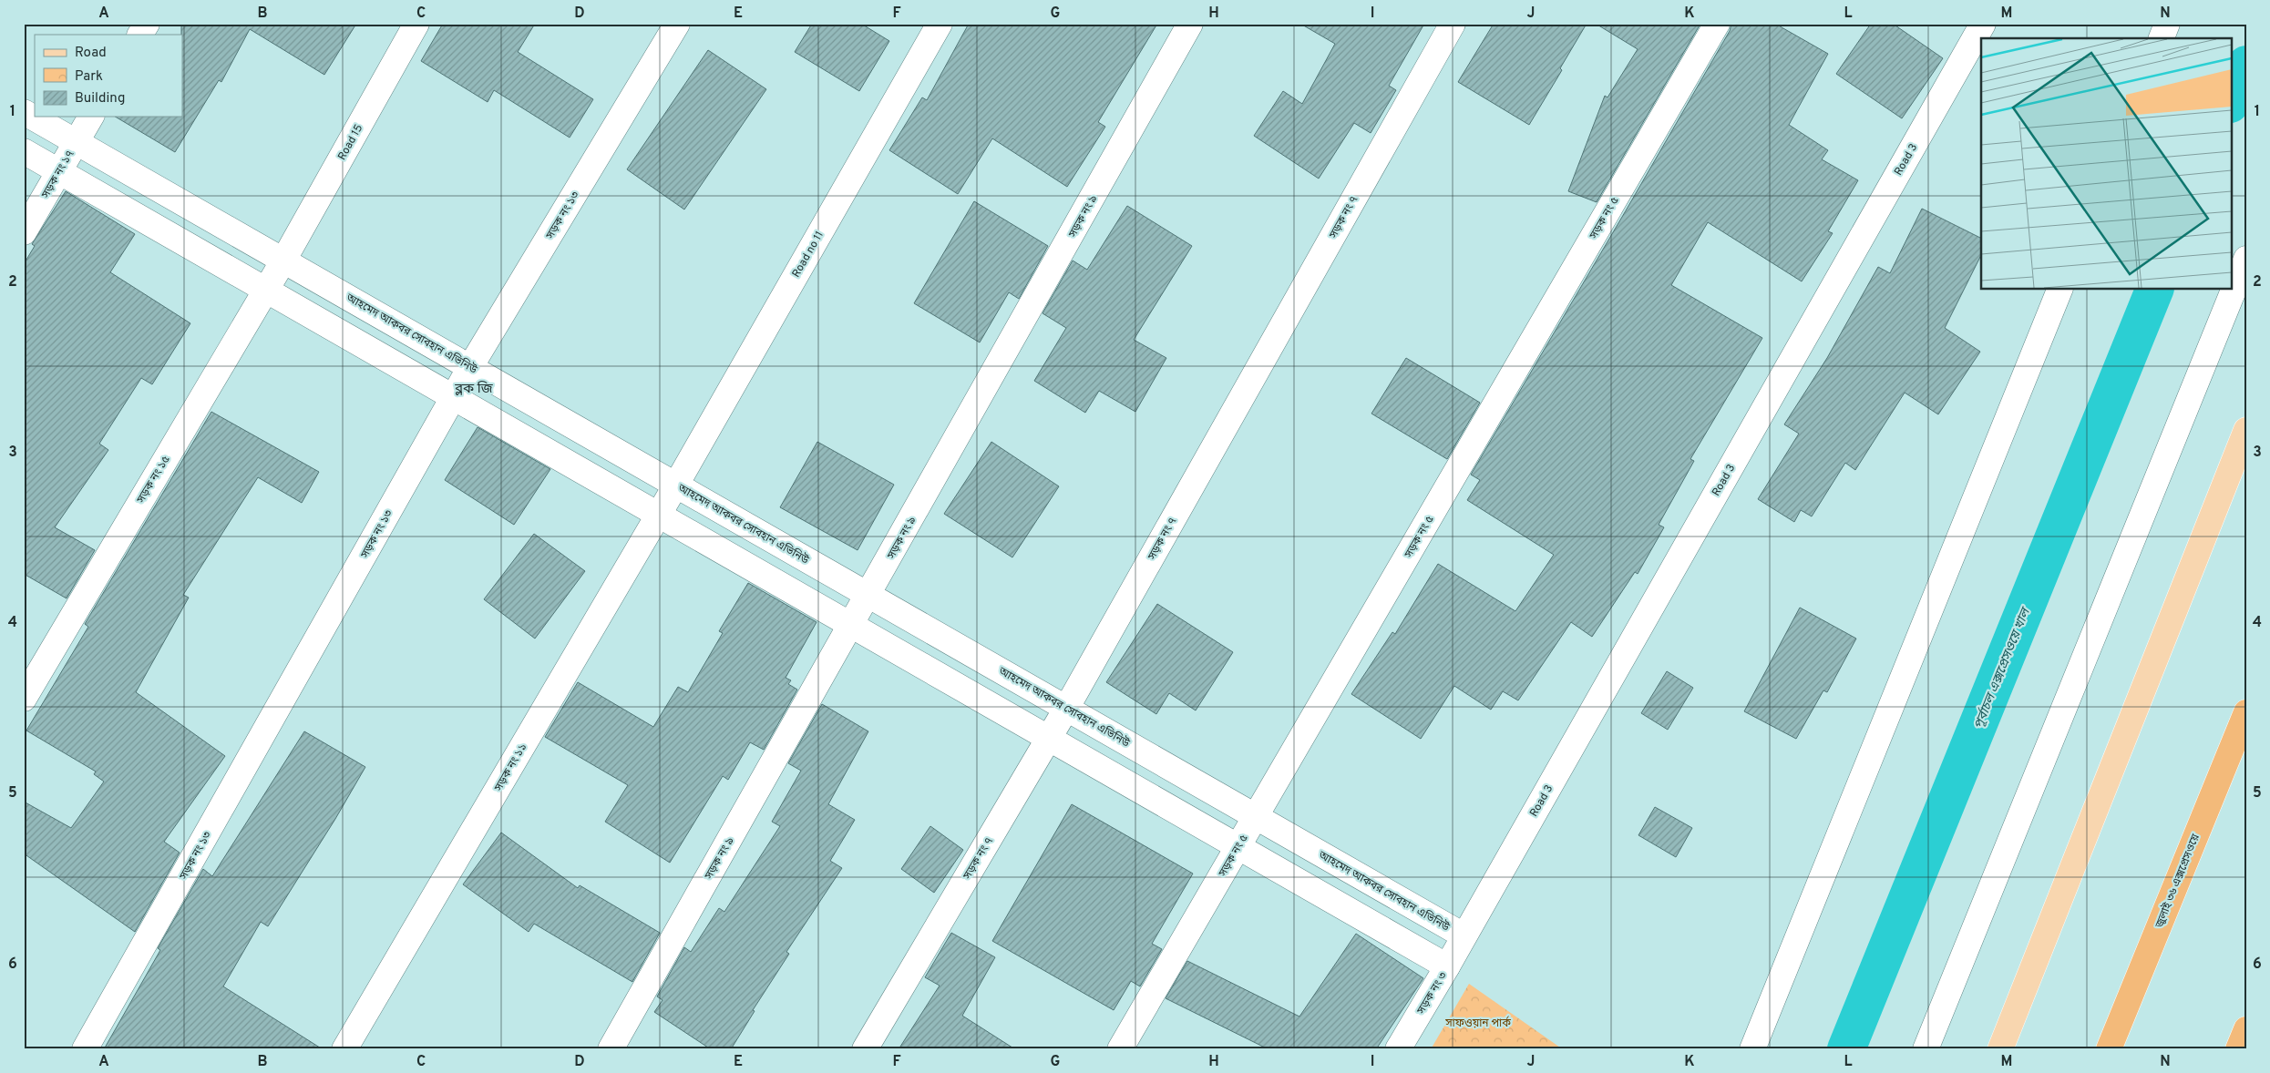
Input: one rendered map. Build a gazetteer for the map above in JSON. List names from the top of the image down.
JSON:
{
  "streets": {
    "highway": ["জুলাই ৩৬ এক্সপ্রেসওয়ে"],
    "street": [
      "Road 15",
      "Road 3",
      "সড়ক নং ১৭",
      "সড়ক নং ১৩",
      "সড়ক নং ৯",
      "সড়ক নং ৭",
      "সড়ক নং ৫",
      "Road no 11",
      "আহমেদ আকবর সোবহান এভিনিউ",
      "সড়ক নং ১৫",
      "সড়ক নং ১১",
      "সড়ক নং ৩"
    ]
  },
  "crossings": [
    ["Road 15", "আহমেদ আকবর সোবহান এভিনিউ"],
    ["Road 15", "সড়ক নং ১৫"],
    ["Road 3", "আহমেদ আকবর সোবহান এভিনিউ"],
    ["Road 3", "সড়ক নং ৩"],
    ["সড়ক নং ১৭", "আহমেদ আকবর সোবহান এভিনিউ"],
    ["সড়ক নং ১৩", "আহমেদ আকবর সোবহান এভিনিউ"],
    ["সড়ক নং ৯", "আহমেদ আকবর সোবহান এভিনিউ"],
    ["সড়ক নং ৭", "আহমেদ আকবর সোবহান এভিনিউ"],
    ["সড়ক নং ৫", "আহমেদ আকবর সোবহান এভিনিউ"],
    ["Road no 11", "আহমেদ আকবর সোবহান এভিনিউ"],
    ["Road no 11", "সড়ক নং ১১"],
    ["আহমেদ আকবর সোবহান এভিনিউ", "সড়ক নং ১৫"],
    ["আহমেদ আকবর সোবহান এভিনিউ", "সড়ক নং ১১"],
    ["আহমেদ আকবর সোবহান এভিনিউ", "সড়ক নং ৩"]
  ],
  "districts": ["ব্লক জি"],
  "water": ["পূর্বাচল এক্সপ্রেসওয়ে খাল"],
  "parks": ["সাফওয়ান পার্ক"],
  "legend": ["Road", "Park", "Building"],
  "grid": {
    "columns": [
      "A",
      "B",
      "C",
      "D",
      "E",
      "F",
      "G",
      "H",
      "I",
      "J",
      "K",
      "L",
      "M",
      "N"
    ],
    "rows": [
      "1",
      "2",
      "3",
      "4",
      "5",
      "6"
    ]
  }
}
